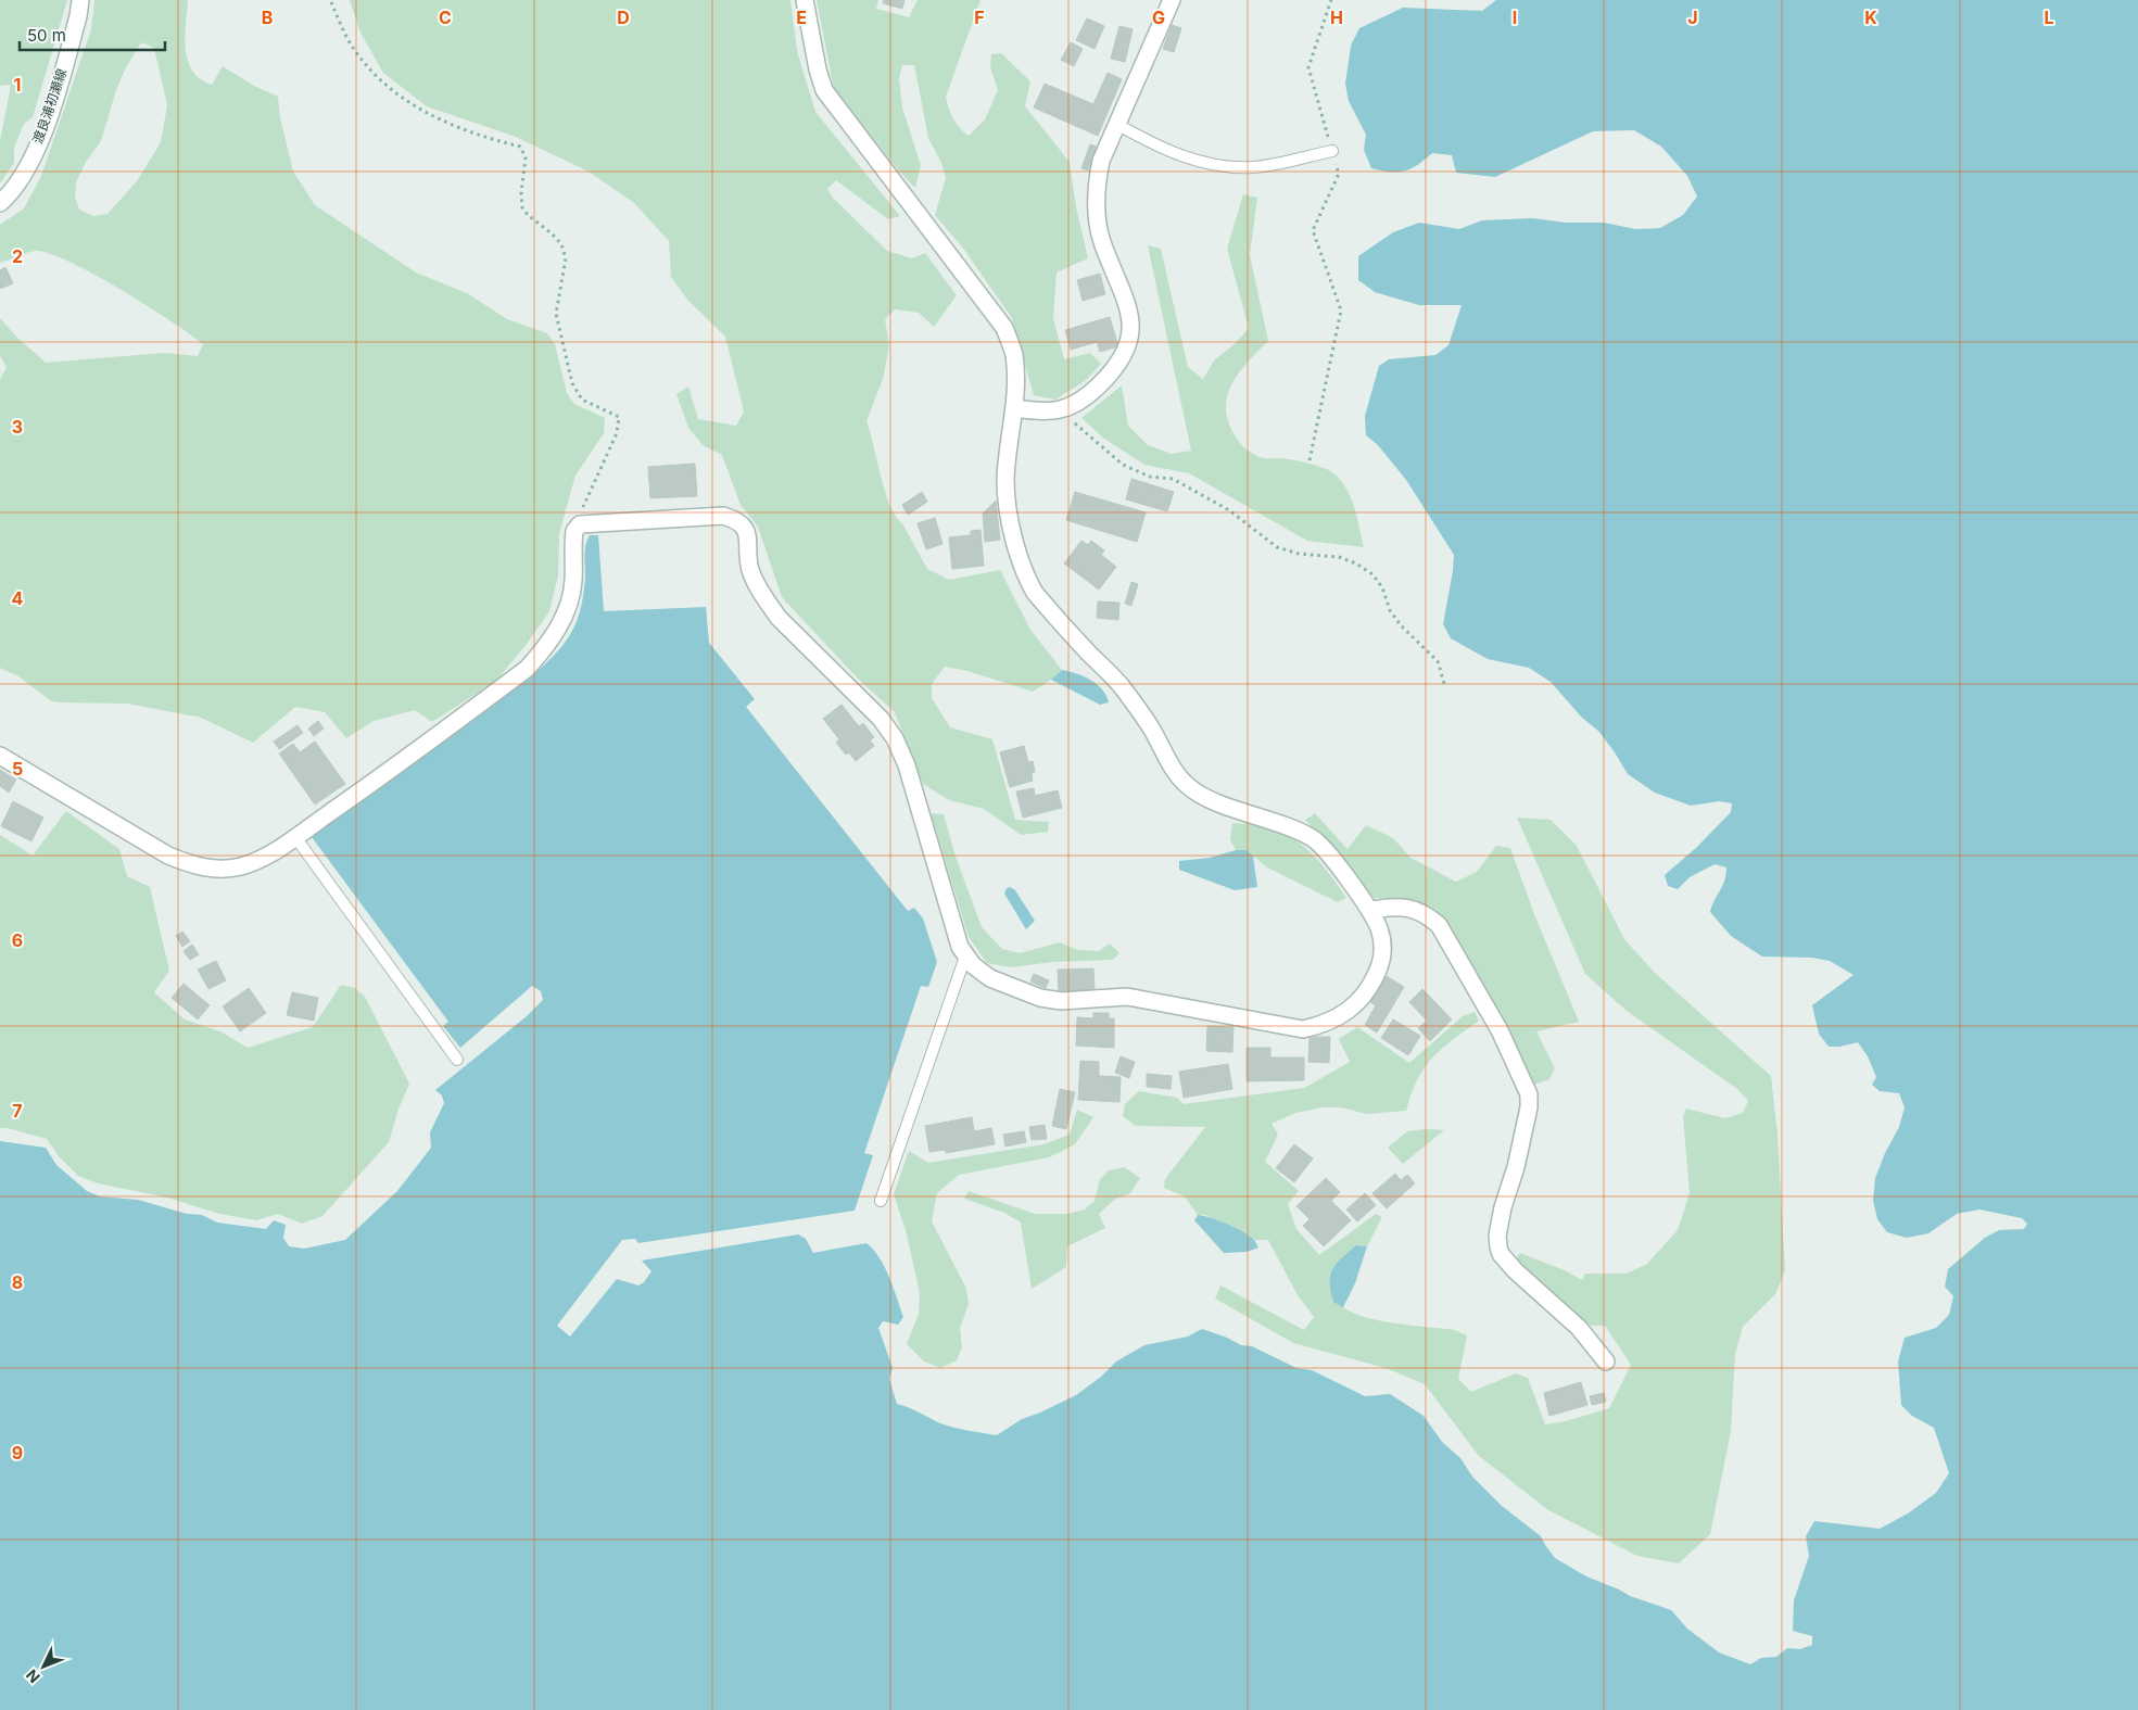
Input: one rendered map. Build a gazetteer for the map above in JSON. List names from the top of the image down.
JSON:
{
  "streets": {
    "street": ["渡良浦初瀬線"]
  },
  "scale_bar": "50 m",
  "north": "bottom left",
  "grid": {
    "columns": [
      "B",
      "C",
      "D",
      "E",
      "F",
      "G",
      "H",
      "I",
      "J",
      "K",
      "L"
    ],
    "rows": [
      "1",
      "2",
      "3",
      "4",
      "5",
      "6",
      "7",
      "8",
      "9"
    ]
  }
}
